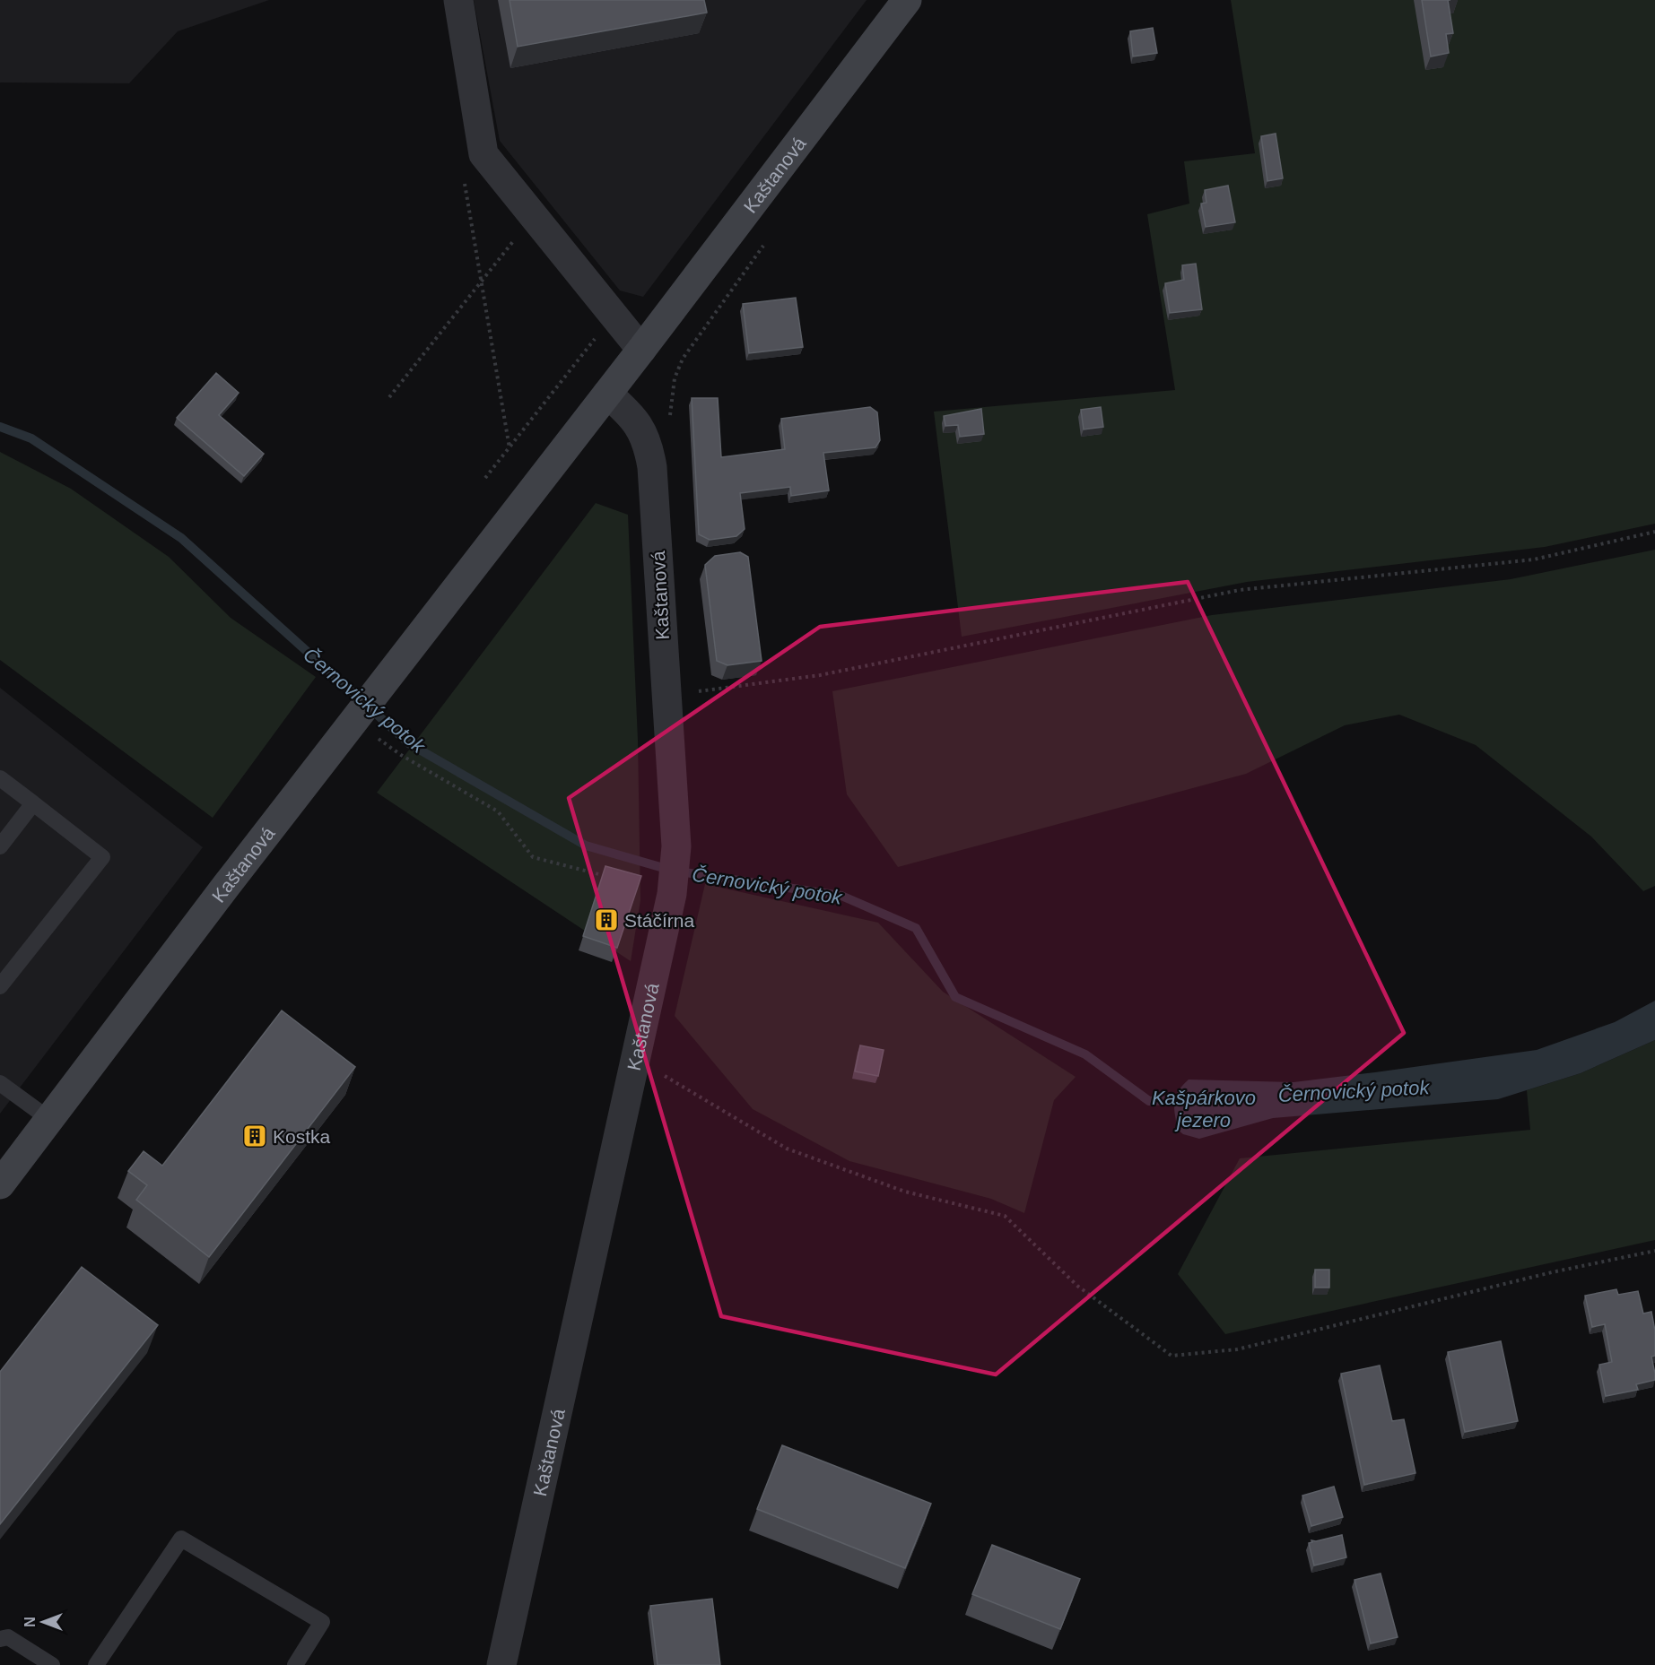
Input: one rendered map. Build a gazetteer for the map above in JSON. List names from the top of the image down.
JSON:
{
  "streets": {
    "main road": ["Kaštanová"]
  },
  "water": ["Černovický potok", "Kašpárkovo jezero"],
  "places": {
    "building": ["Stáčírna", "Kostka"]
  },
  "north": "left"
}
